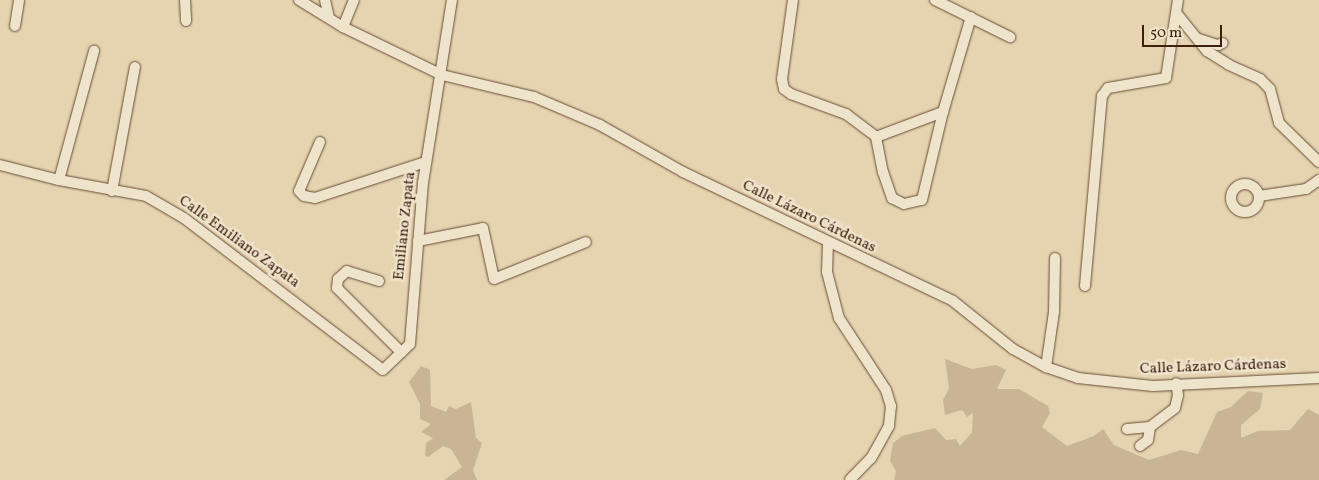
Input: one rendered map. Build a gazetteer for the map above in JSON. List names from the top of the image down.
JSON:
{
  "streets": {
    "street": ["Calle Lázaro Cárdenas", "Emiliano Zapata", "Calle Emiliano Zapata"]
  },
  "crossings": [
    ["Calle Lázaro Cárdenas", "Emiliano Zapata"],
    ["Emiliano Zapata", "Calle Emiliano Zapata"]
  ],
  "scale_bar": "50 m"
}
